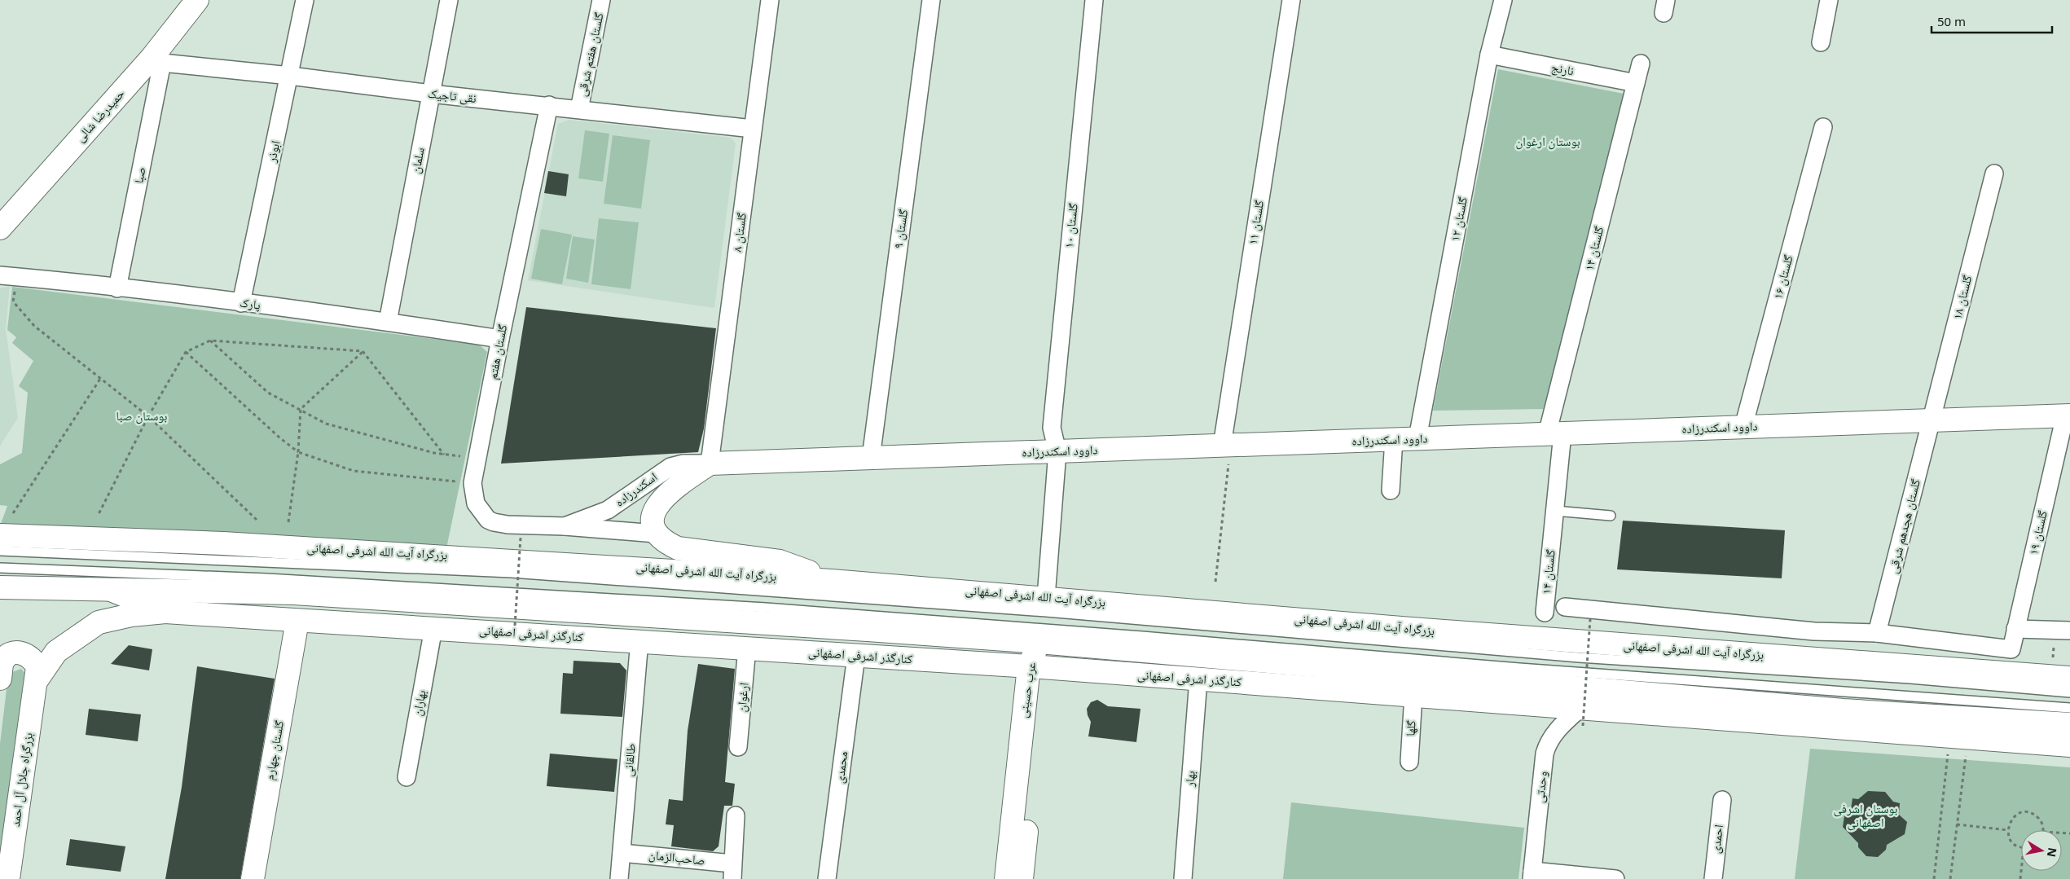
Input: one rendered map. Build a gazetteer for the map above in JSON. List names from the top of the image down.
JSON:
{
  "streets": {
    "main road": [
      "حمیدرضا شالی",
      "داوود اسکندرزاده",
      "بزرگراه آیت الله اشرفی اصفهانی",
      "کنارگذر اشرفی اصفهانی",
      "عرب حسینی",
      "گلستان چهارم",
      "بزرگراه جلال آل احمد"
    ],
    "street": [
      "گلستان هفتم شرقی",
      "نارنج",
      "نقی تاجیک",
      "ابوذر",
      "سلمان",
      "صبا",
      "گلستان ۱۲",
      "گلستان ۱۱",
      "گلستان ۱۰",
      "گلستان ۹",
      "گلستان ٨",
      "گلستان ۱۴",
      "گلستان ۱۶",
      "گلستان ۱۸",
      "پارک",
      "گلستان هفتم",
      "اسکندرزاده",
      "گلستان هجدهم شرقی",
      "گلستان ۱۹",
      "ارغوان",
      "بهاران",
      "گلها",
      "طالقانی",
      "محمدی",
      "بهار",
      "وحدتی",
      "احمدی",
      "صاحب‌الزمان"
    ]
  },
  "crossings": [
    ["گلستان هفتم شرقی", "نقی تاجیک"],
    ["نارنج", "گلستان ۱۲"],
    ["نارنج", "گلستان ۱۴"],
    ["نقی تاجیک", "حمیدرضا شالی"],
    ["نقی تاجیک", "ابوذر"],
    ["نقی تاجیک", "سلمان"],
    ["نقی تاجیک", "صبا"],
    ["نقی تاجیک", "گلستان ٨"],
    ["نقی تاجیک", "گلستان هفتم"],
    ["حمیدرضا شالی", "صبا"],
    ["ابوذر", "پارک"],
    ["سلمان", "پارک"],
    ["صبا", "پارک"],
    ["گلستان ۱۲", "داوود اسکندرزاده"],
    ["گلستان ۱۱", "داوود اسکندرزاده"],
    ["گلستان ۱۰", "داوود اسکندرزاده"],
    ["گلستان ۱۰", "بزرگراه آیت الله اشرفی اصفهانی"],
    ["گلستان ۹", "داوود اسکندرزاده"],
    ["گلستان ٨", "داوود اسکندرزاده"],
    ["گلستان ٨", "اسکندرزاده"],
    ["گلستان ۱۴", "داوود اسکندرزاده"],
    ["گلستان ۱۶", "داوود اسکندرزاده"],
    ["گلستان ۱۸", "داوود اسکندرزاده"],
    ["گلستان ۱۸", "گلستان هجدهم شرقی"],
    ["پارک", "گلستان هفتم"],
    ["گلستان هفتم", "اسکندرزاده"],
    ["داوود اسکندرزاده", "اسکندرزاده"],
    ["داوود اسکندرزاده", "گلستان هجدهم شرقی"],
    ["داوود اسکندرزاده", "گلستان ۱۹"],
    ["گلستان هجدهم شرقی", "گلستان ۱۹"],
    ["کنارگذر اشرفی اصفهانی", "عرب حسینی"],
    ["کنارگذر اشرفی اصفهانی", "ارغوان"],
    ["کنارگذر اشرفی اصفهانی", "بهاران"],
    ["کنارگذر اشرفی اصفهانی", "گلها"],
    ["کنارگذر اشرفی اصفهانی", "گلستان چهارم"],
    ["کنارگذر اشرفی اصفهانی", "طالقانی"],
    ["کنارگذر اشرفی اصفهانی", "محمدی"],
    ["کنارگذر اشرفی اصفهانی", "بهار"],
    ["طالقانی", "صاحب‌الزمان"]
  ],
  "parks": ["بوستان ارغوان", "بوستان صبا", "بوستان اشرفی اصفهانی"],
  "scale_bar": "50 m",
  "north": "right"
}
